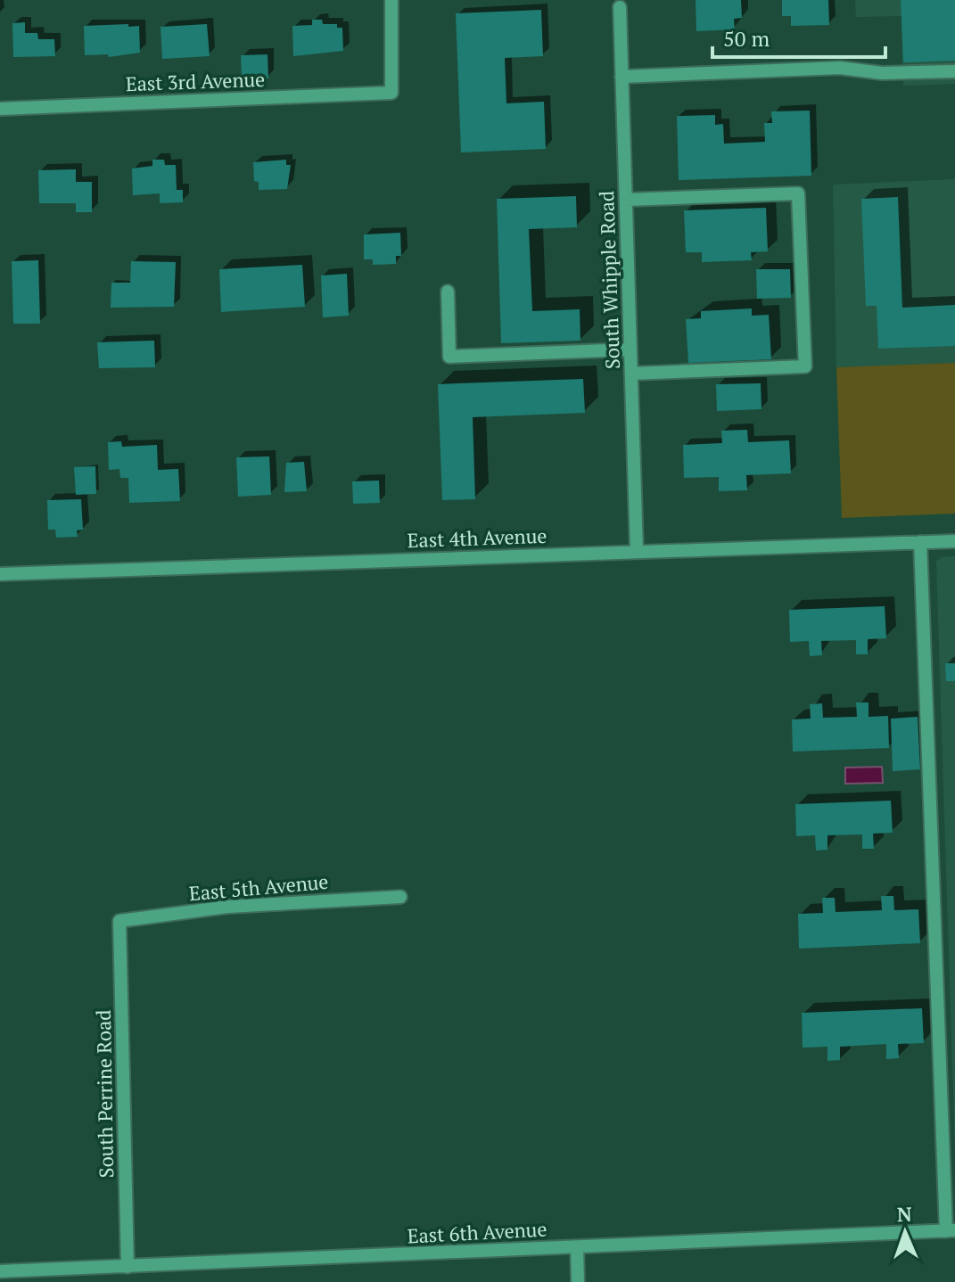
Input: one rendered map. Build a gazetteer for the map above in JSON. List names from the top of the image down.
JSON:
{
  "streets": {
    "street": [
      "East 3rd Avenue",
      "South Whipple Road",
      "East 4th Avenue",
      "East 5th Avenue",
      "South Perrine Road",
      "East 6th Avenue"
    ]
  },
  "crossings": [
    ["South Whipple Road", "East 4th Avenue"],
    ["East 5th Avenue", "South Perrine Road"],
    ["South Perrine Road", "East 6th Avenue"]
  ],
  "scale_bar": "50 m",
  "north": "top"
}
